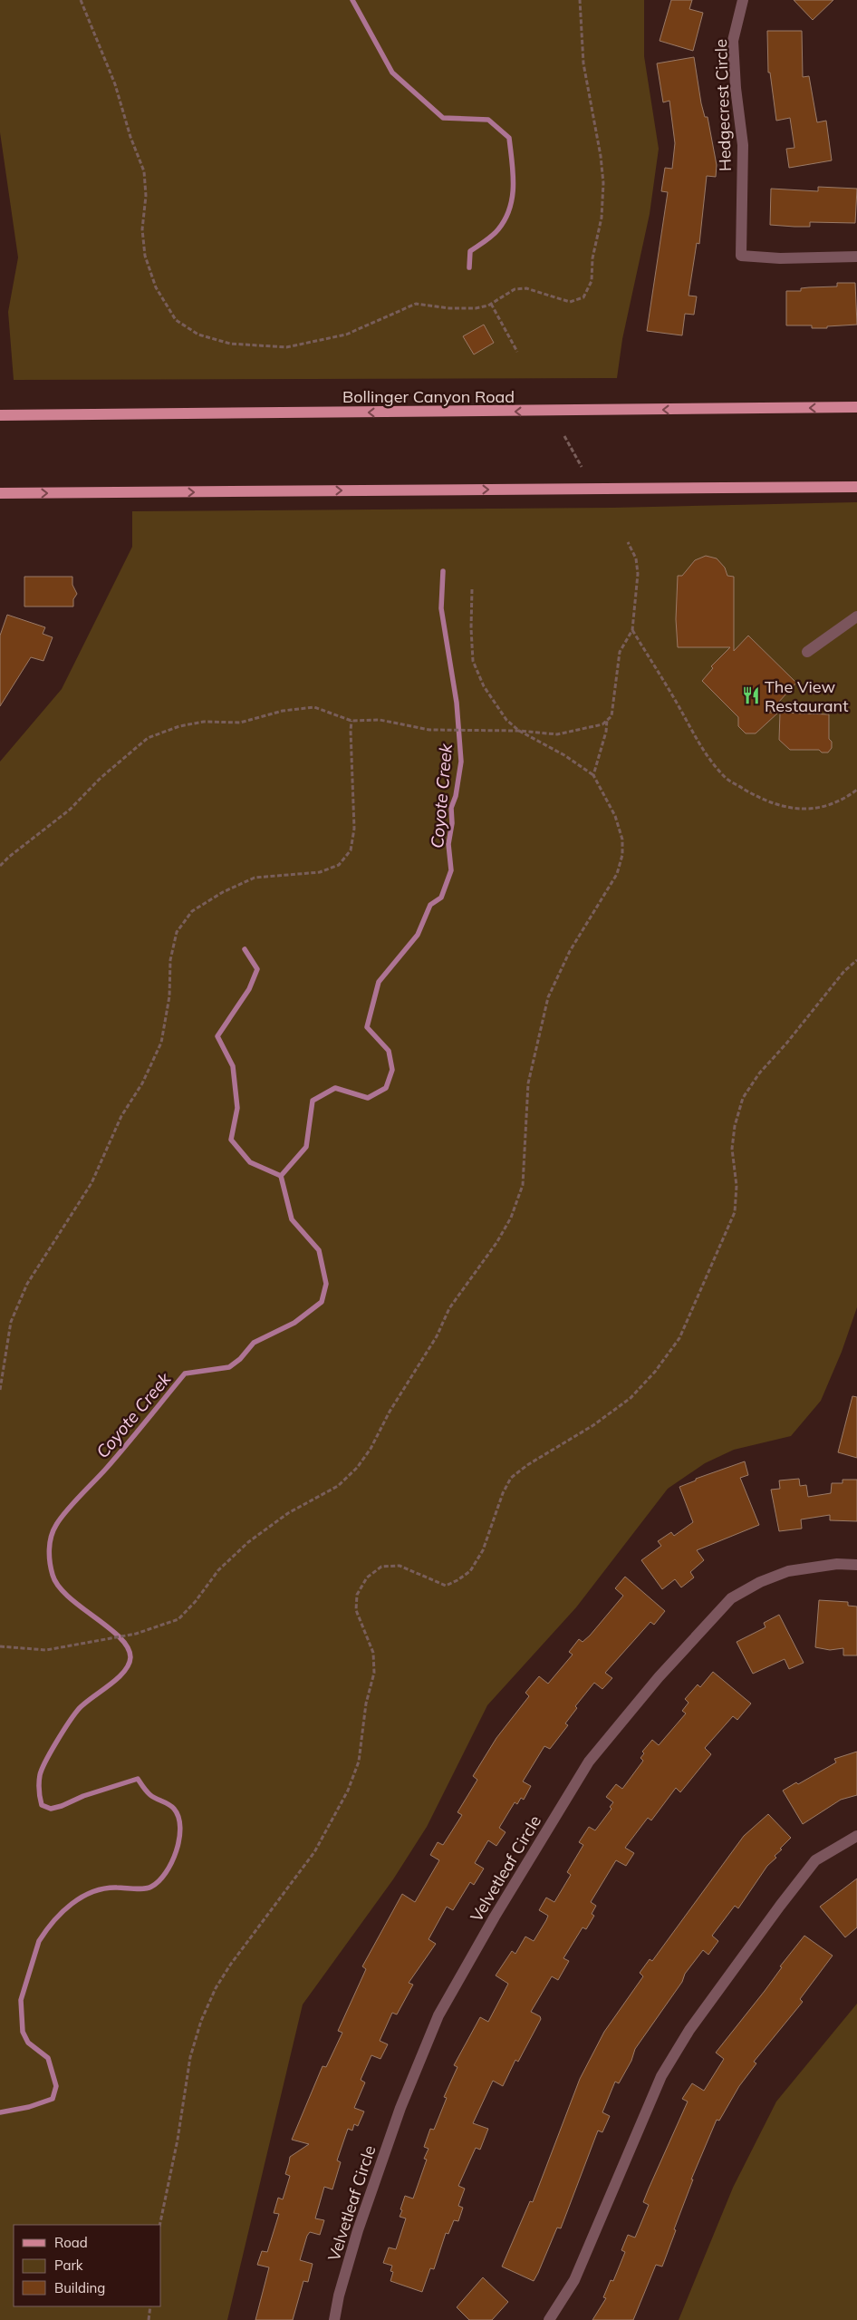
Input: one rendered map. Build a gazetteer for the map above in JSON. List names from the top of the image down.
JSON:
{
  "streets": {
    "main road": ["Bollinger Canyon Road"],
    "street": ["Hedgecrest Circle", "Velvetleaf Circle"]
  },
  "water": ["Coyote Creek"],
  "places": {
    "restaurant": ["The View Restaurant"]
  },
  "legend": ["Road", "Park", "Building"]
}
